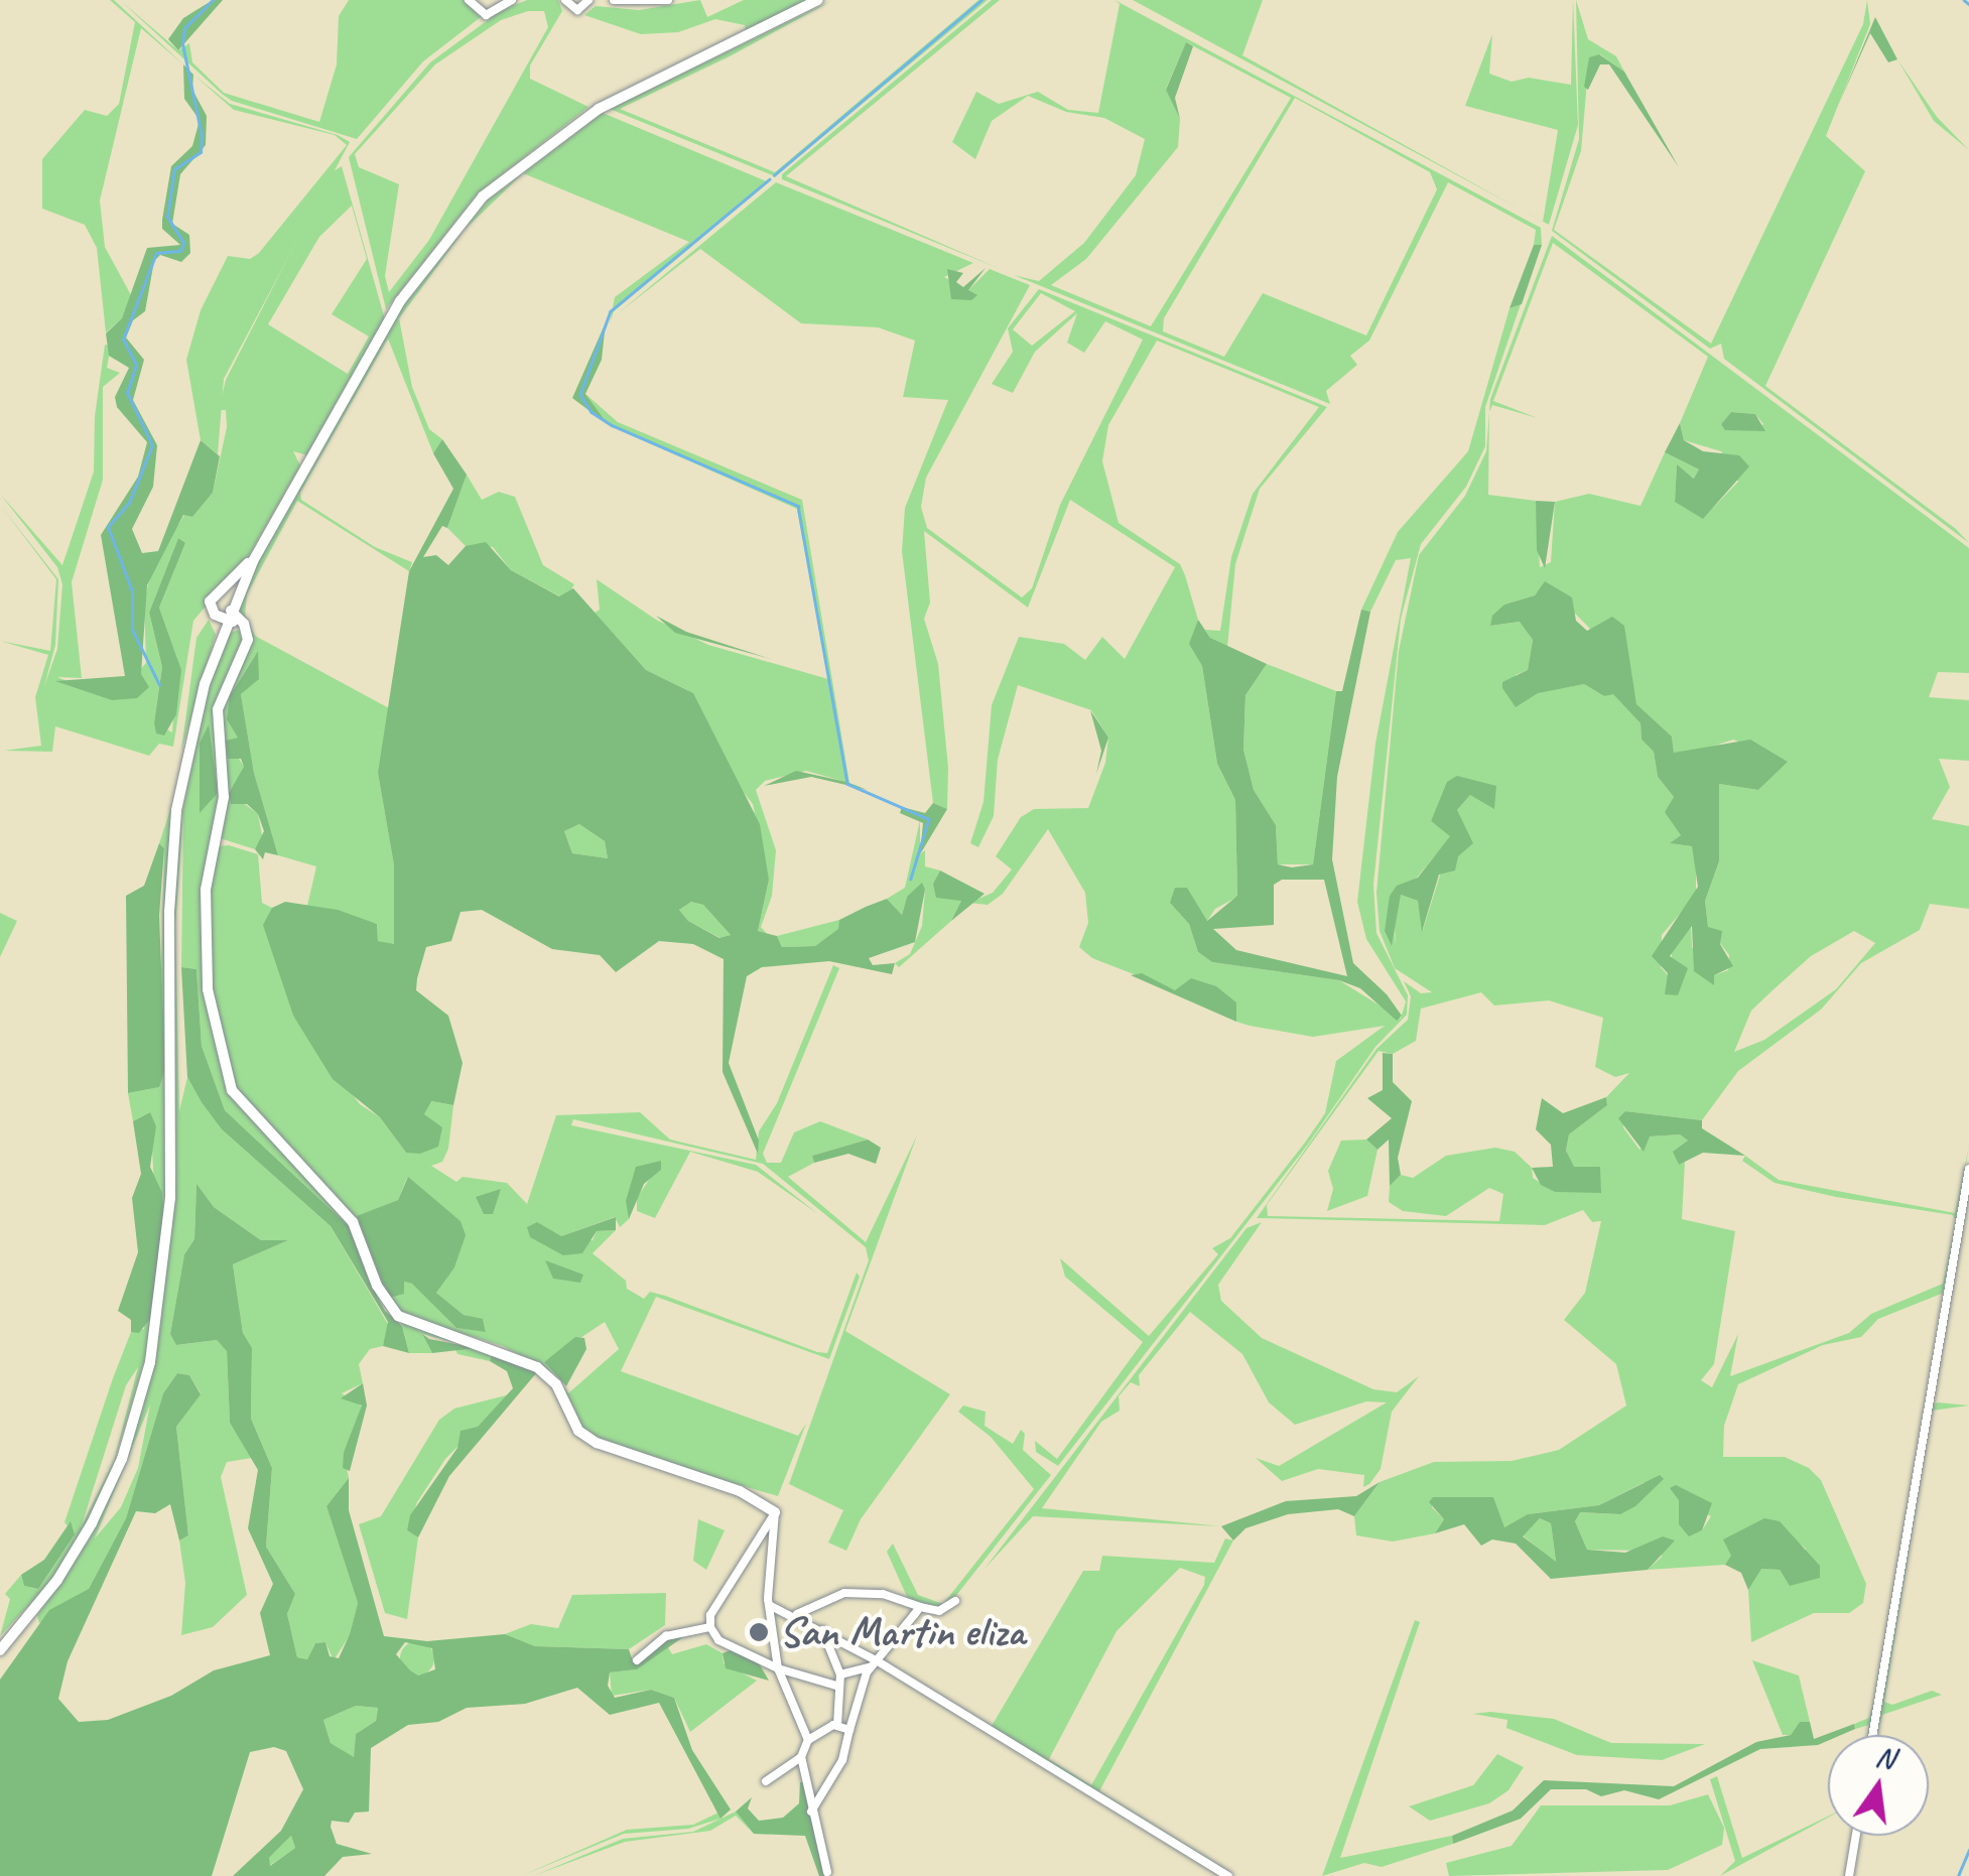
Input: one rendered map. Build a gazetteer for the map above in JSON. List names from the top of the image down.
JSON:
{
  "places": ["San Martin eliza"],
  "north": "top"
}
